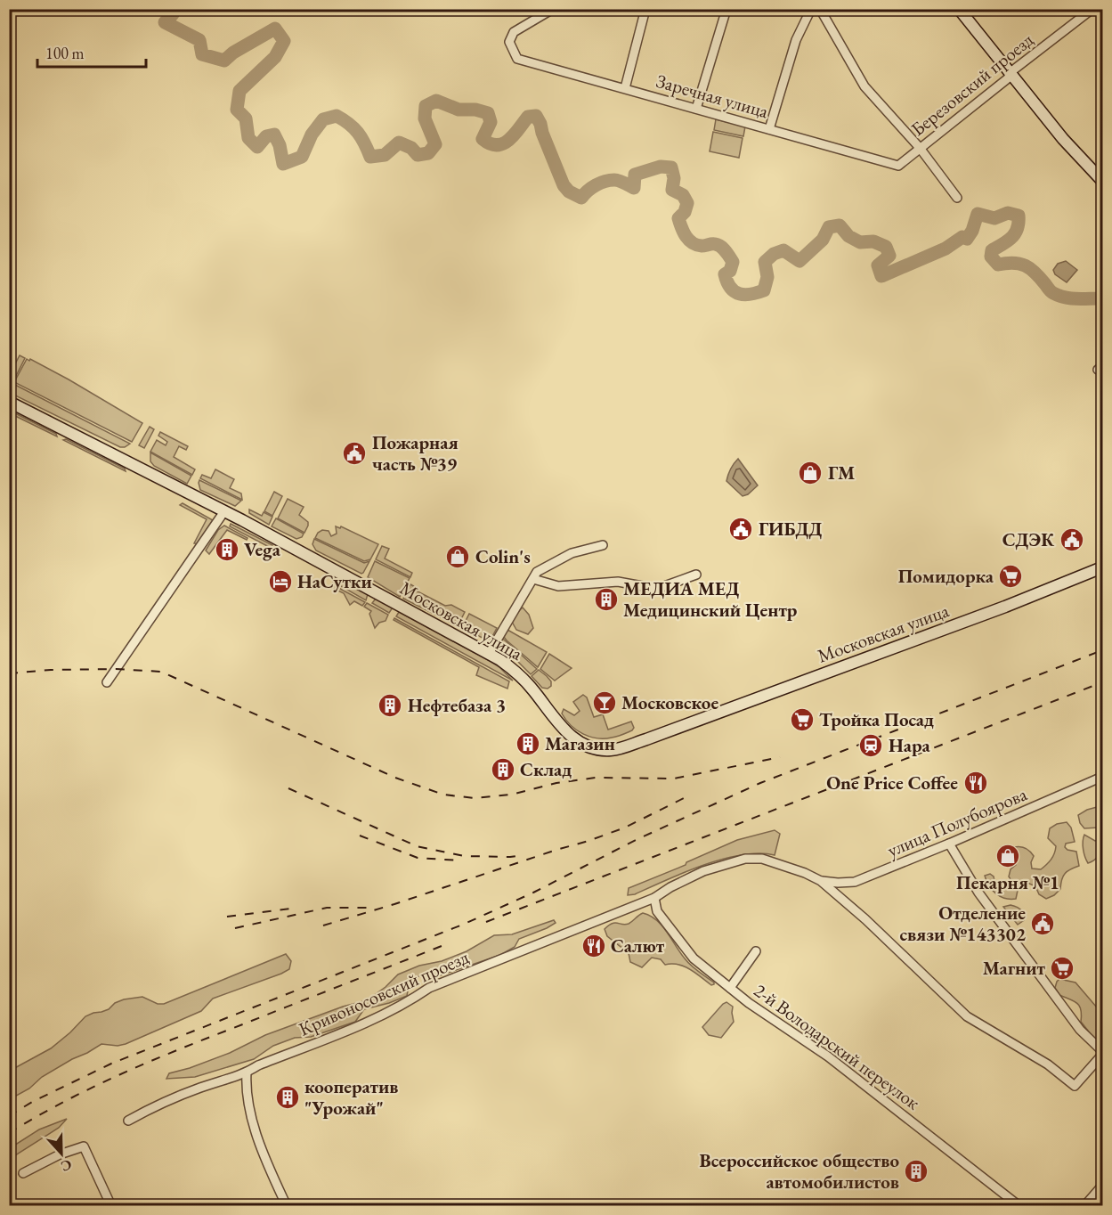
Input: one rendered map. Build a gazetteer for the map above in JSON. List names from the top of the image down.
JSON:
{
  "streets": {
    "main road": ["Московская улица"],
    "street": [
      "Березовский проезд",
      "Заречная улица",
      "улица Полубоярова",
      "Кривоносовский проезд",
      "2-й Володарский переулок"
    ]
  },
  "crossings": [
    ["Березовский проезд", "Заречная улица"],
    ["улица Полубоярова", "Кривоносовский проезд"],
    ["Кривоносовский проезд", "2-й Володарский переулок"]
  ],
  "places": {
    "public building": [
      "Пожарная часть №39",
      "ГИБДД",
      "СДЭК",
      "Отделение связи №143302"
    ],
    "shop": ["ГМ", "Colin's", "Пекарня №1"],
    "building": [
      "Vega",
      "МЕДИА МЕД Медицинский Центр",
      "Нефтебаза 3",
      "Магазин",
      "Склад",
      "кооператив \"Урожай\"",
      "Всероссийское общество автомобилистов"
    ],
    "supermarket": ["Помидорка", "Тройка Посад", "Магнит"],
    "hotel": ["НаСутки"],
    "bar": ["Московское"],
    "station": ["Нара"],
    "restaurant": ["One Price Coffee", "Салют"]
  },
  "scale_bar": "100 m",
  "north": "bottom"
}
